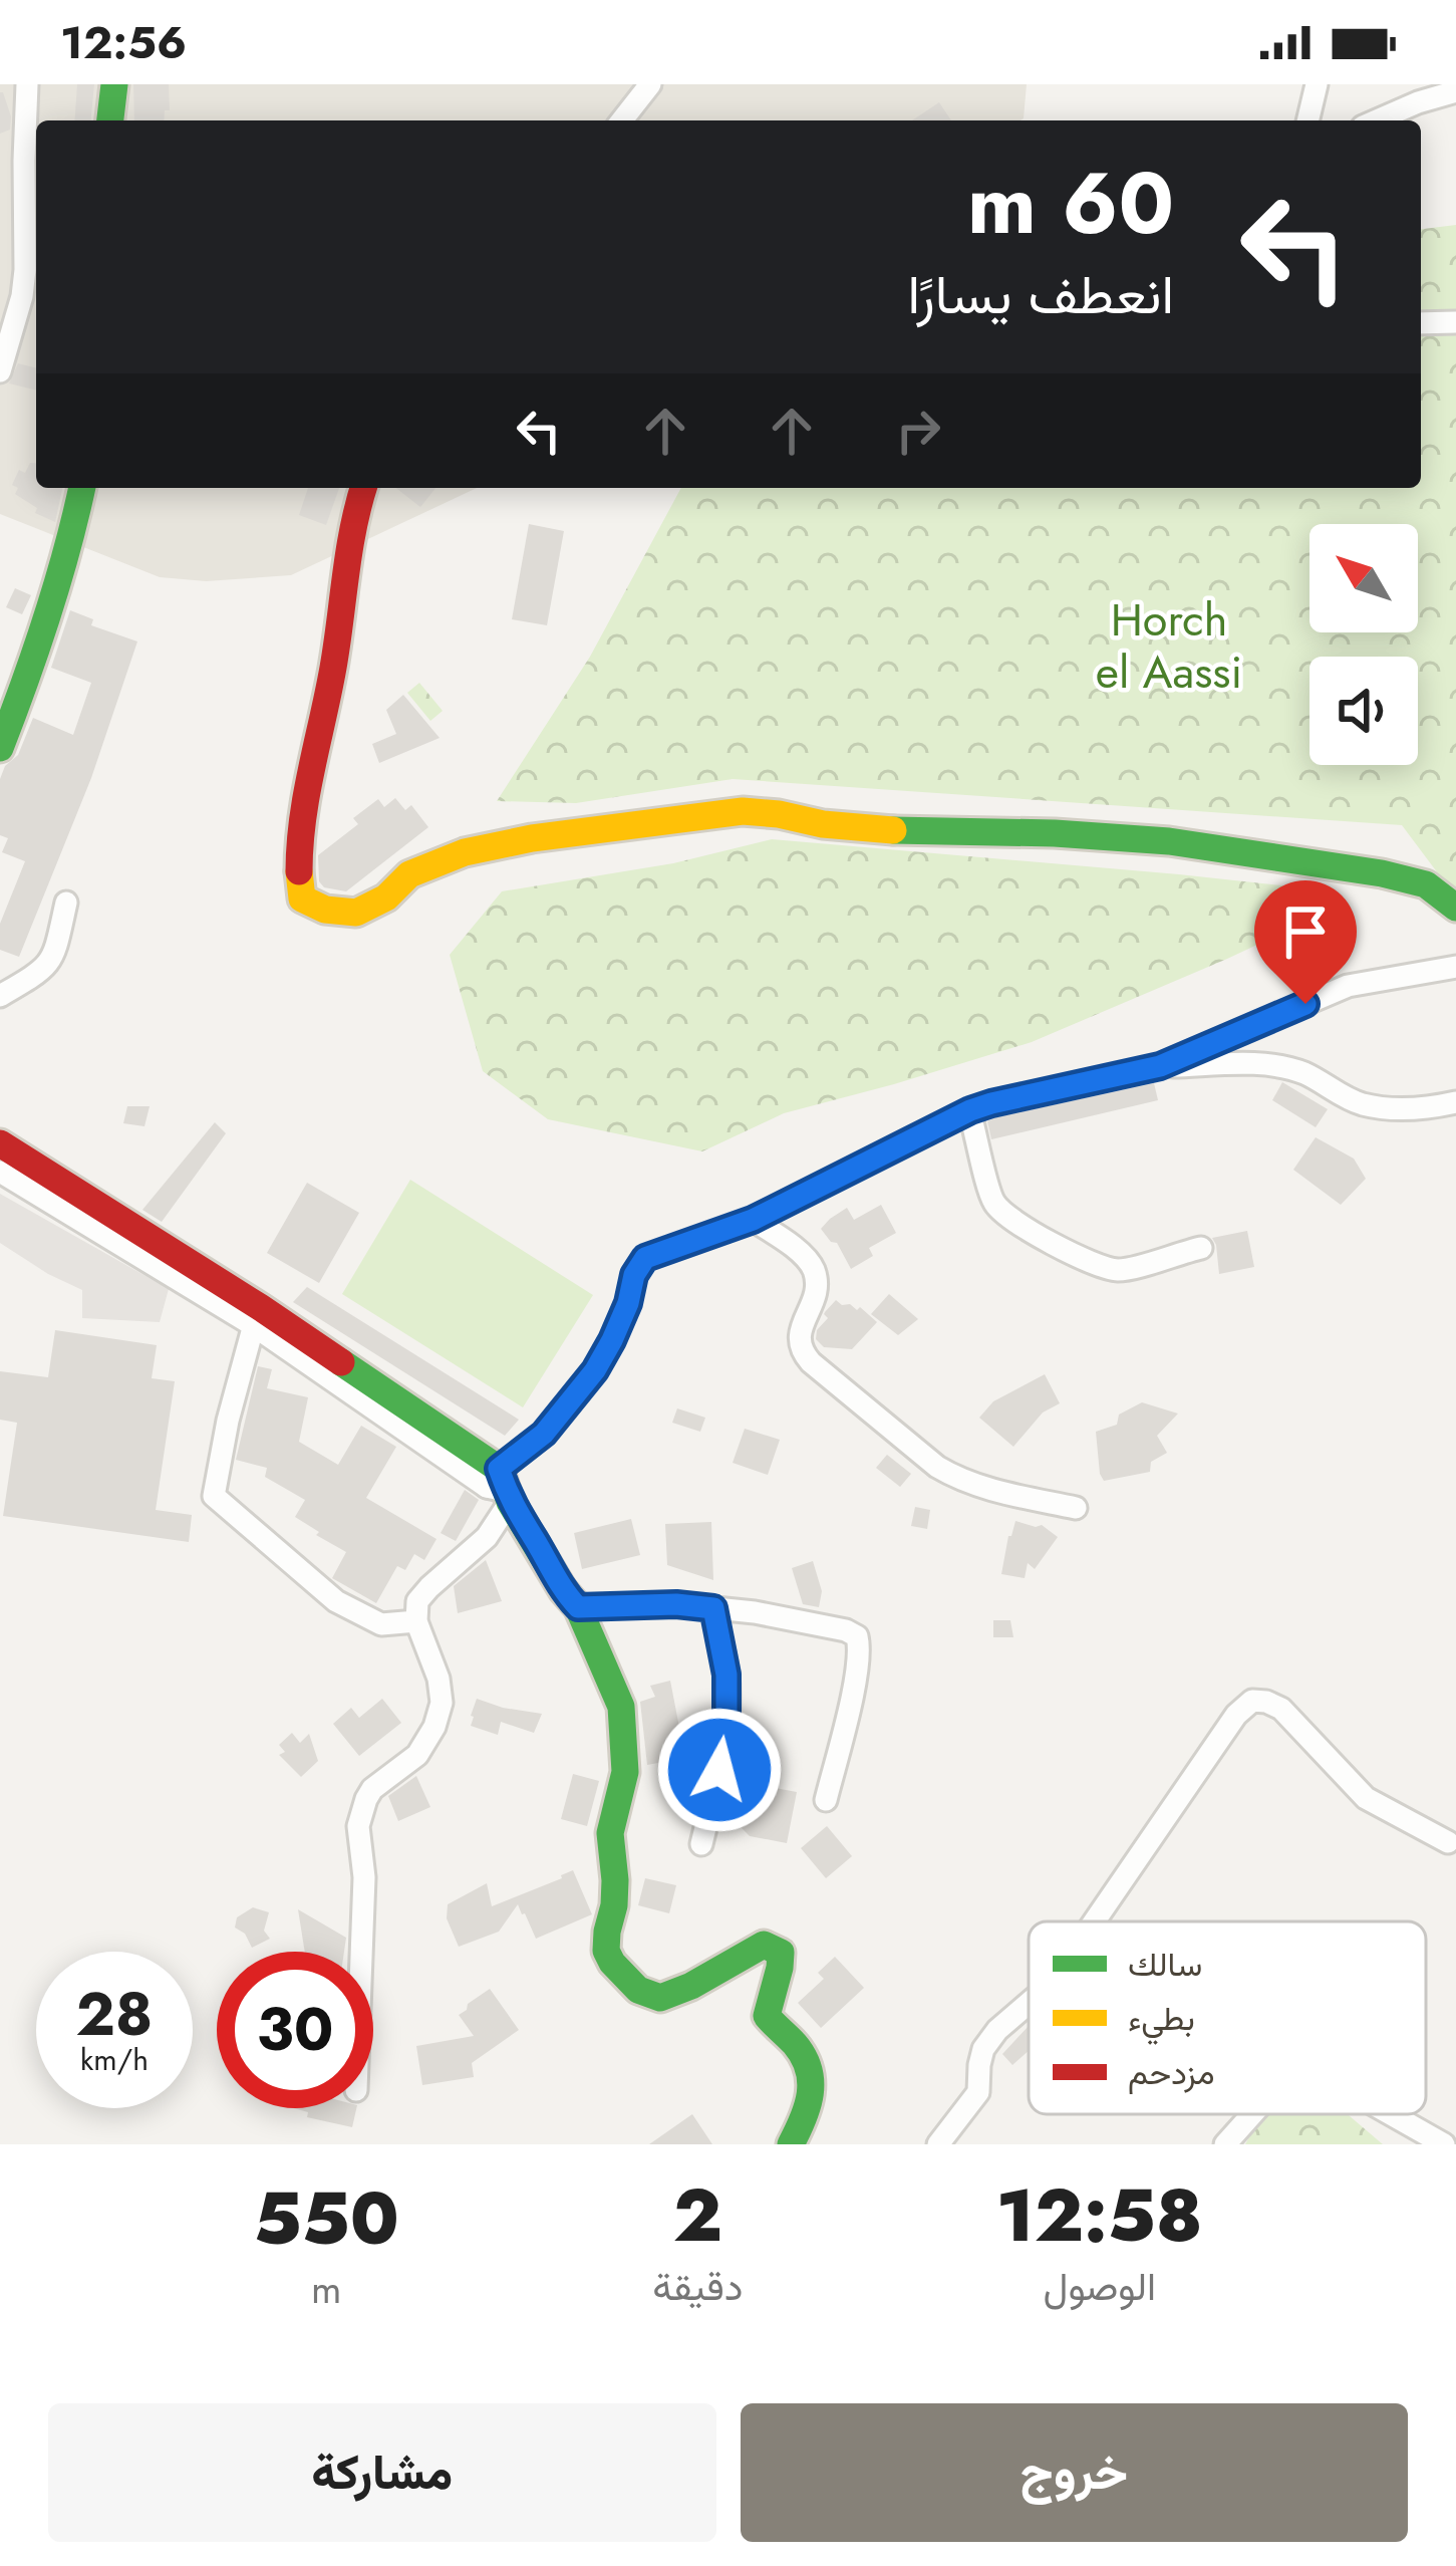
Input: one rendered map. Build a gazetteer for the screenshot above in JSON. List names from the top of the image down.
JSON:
{
  "parks": ["Horch el Aassi"],
  "legend": ["سالك", "بطيء", "مزدحم"],
  "north": "top left",
  "page": {
    "status": "12:56",
    "turn": ["60 m", "انعطف يسارًا"],
    "speed": "28 km/h",
    "limit": "30",
    "eta": [
      "12:58",
      "الوصول",
      "2",
      "دقيقة",
      "550",
      "m"
    ],
    "buttons": ["خروج", "مشاركة"]
  }
}
